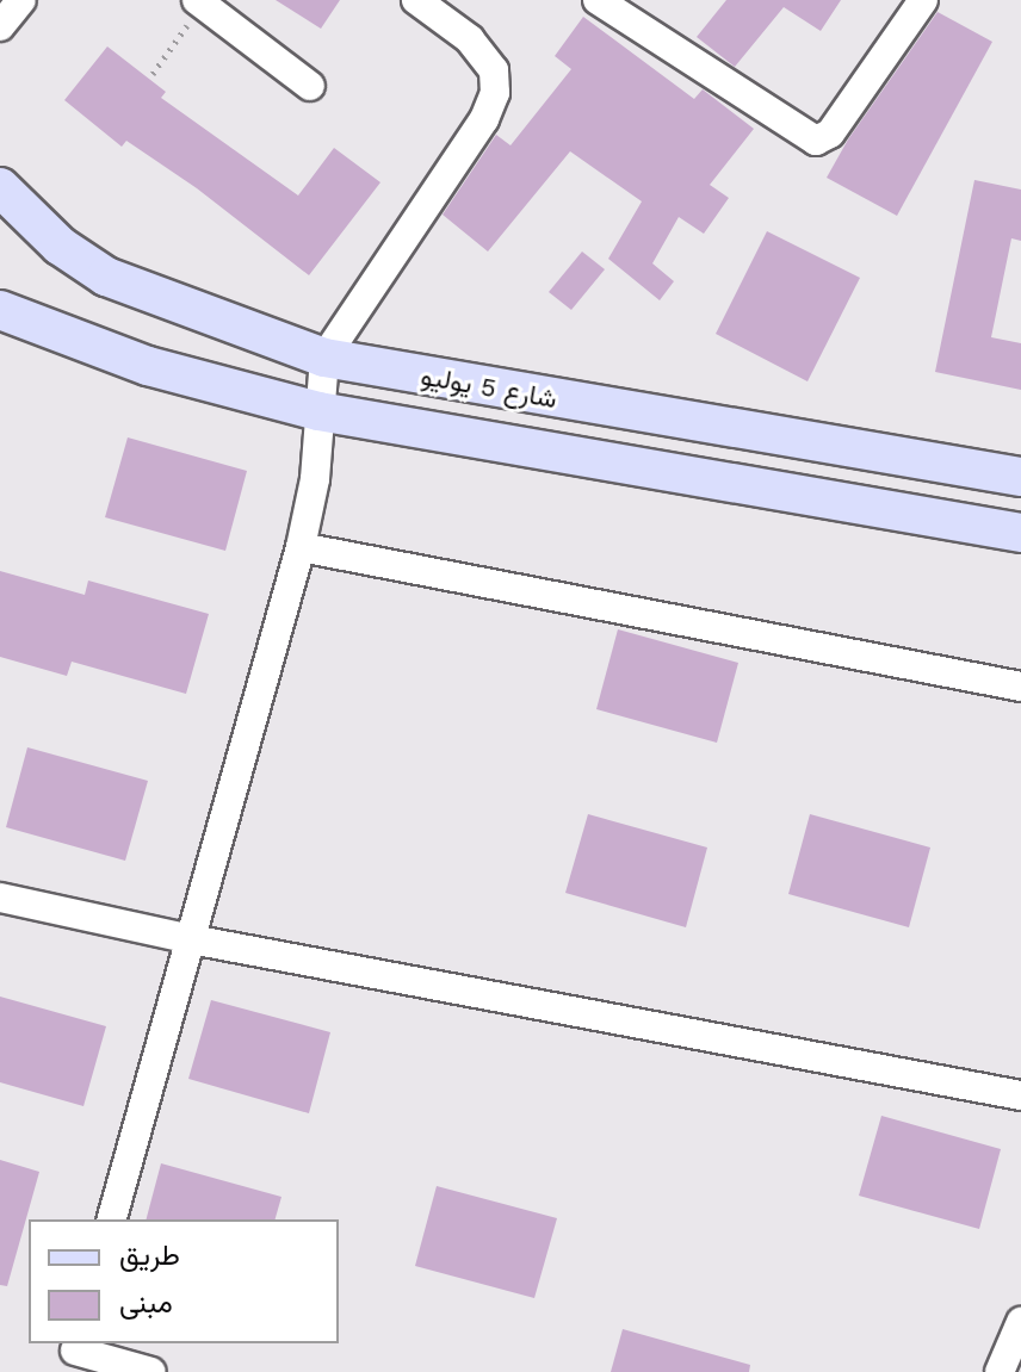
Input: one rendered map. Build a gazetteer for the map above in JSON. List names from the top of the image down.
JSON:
{
  "streets": {
    "main road": ["شارع 5 يوليو"]
  },
  "legend": ["طريق", "مبنى"]
}
